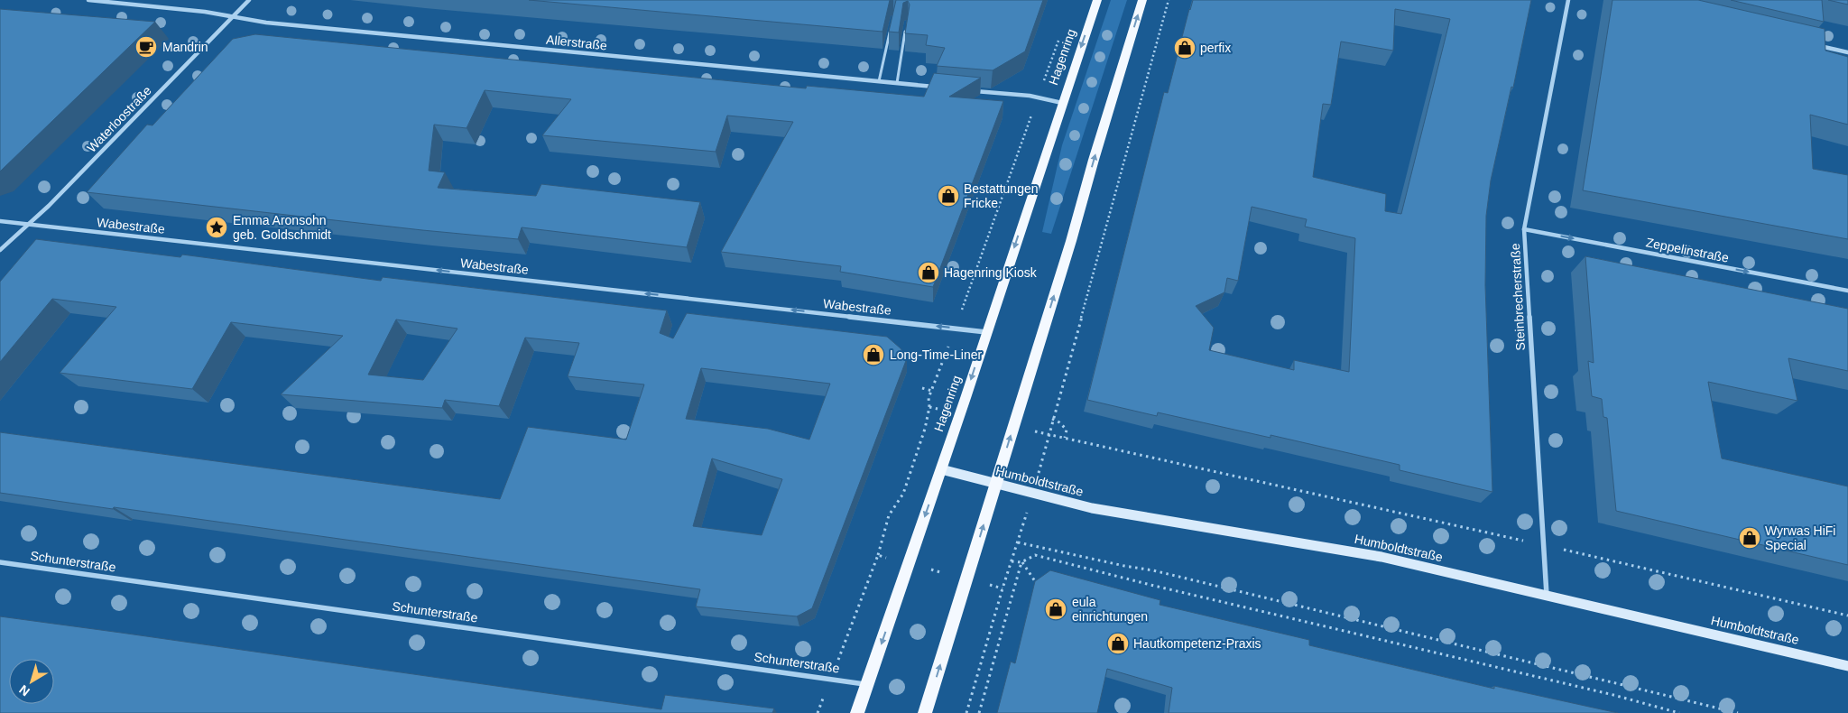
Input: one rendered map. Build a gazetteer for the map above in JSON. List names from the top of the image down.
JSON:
{
  "streets": {
    "main road": ["Hagenring", "Humboldtstraße"],
    "street": [
      "Allerstraße",
      "Waterloostraße",
      "Wabestraße",
      "Zeppelinstraße",
      "Steinbrecherstraße",
      "Schunterstraße"
    ]
  },
  "crossings": [
    ["Allerstraße", "Waterloostraße"],
    ["Hagenring", "Wabestraße"],
    ["Hagenring", "Humboldtstraße"],
    ["Hagenring", "Schunterstraße"],
    ["Waterloostraße", "Wabestraße"],
    ["Zeppelinstraße", "Steinbrecherstraße"],
    ["Steinbrecherstraße", "Humboldtstraße"]
  ],
  "one_way": ["Wabestraße", "Zeppelinstraße"],
  "places": {
    "cafe": ["Mandrin"],
    "shop": [
      "perfix",
      "Bestattungen Fricke",
      "Hagenring Kiosk",
      "Long-Time-Liner",
      "Wyrwas HiFi Special",
      "eula einrichtungen",
      "Hautkompetenz-Praxis"
    ],
    "place": ["Emma Aronsohn geb. Goldschmidt"]
  },
  "north": "bottom left"
}
